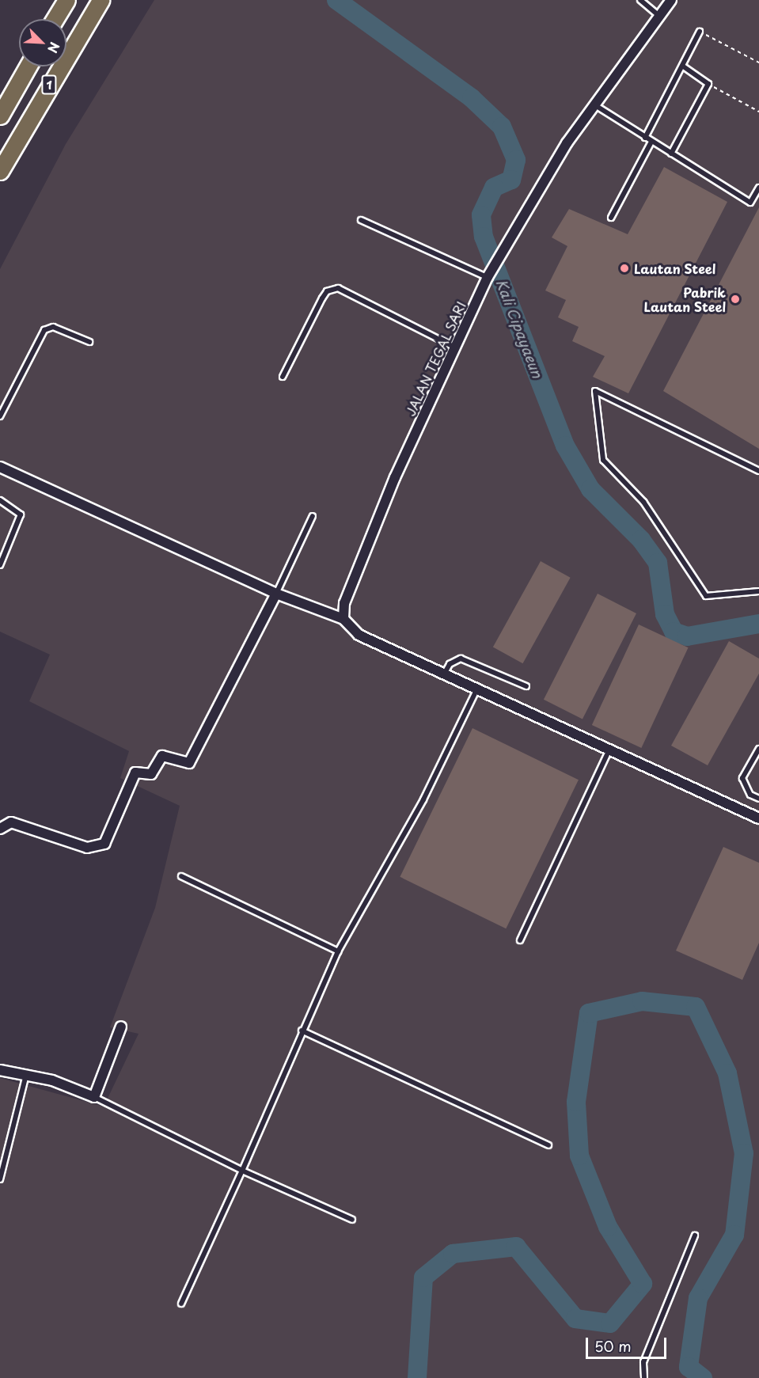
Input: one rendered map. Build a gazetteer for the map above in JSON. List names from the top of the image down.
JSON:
{
  "streets": {
    "highway": ["1"],
    "street": ["JALAN TEGAL SARI"]
  },
  "water": ["Kali Cipayaeun"],
  "places": ["Lautan Steel", "Pabrik Lautan Steel"],
  "scale_bar": "50 m",
  "north": "bottom right"
}
